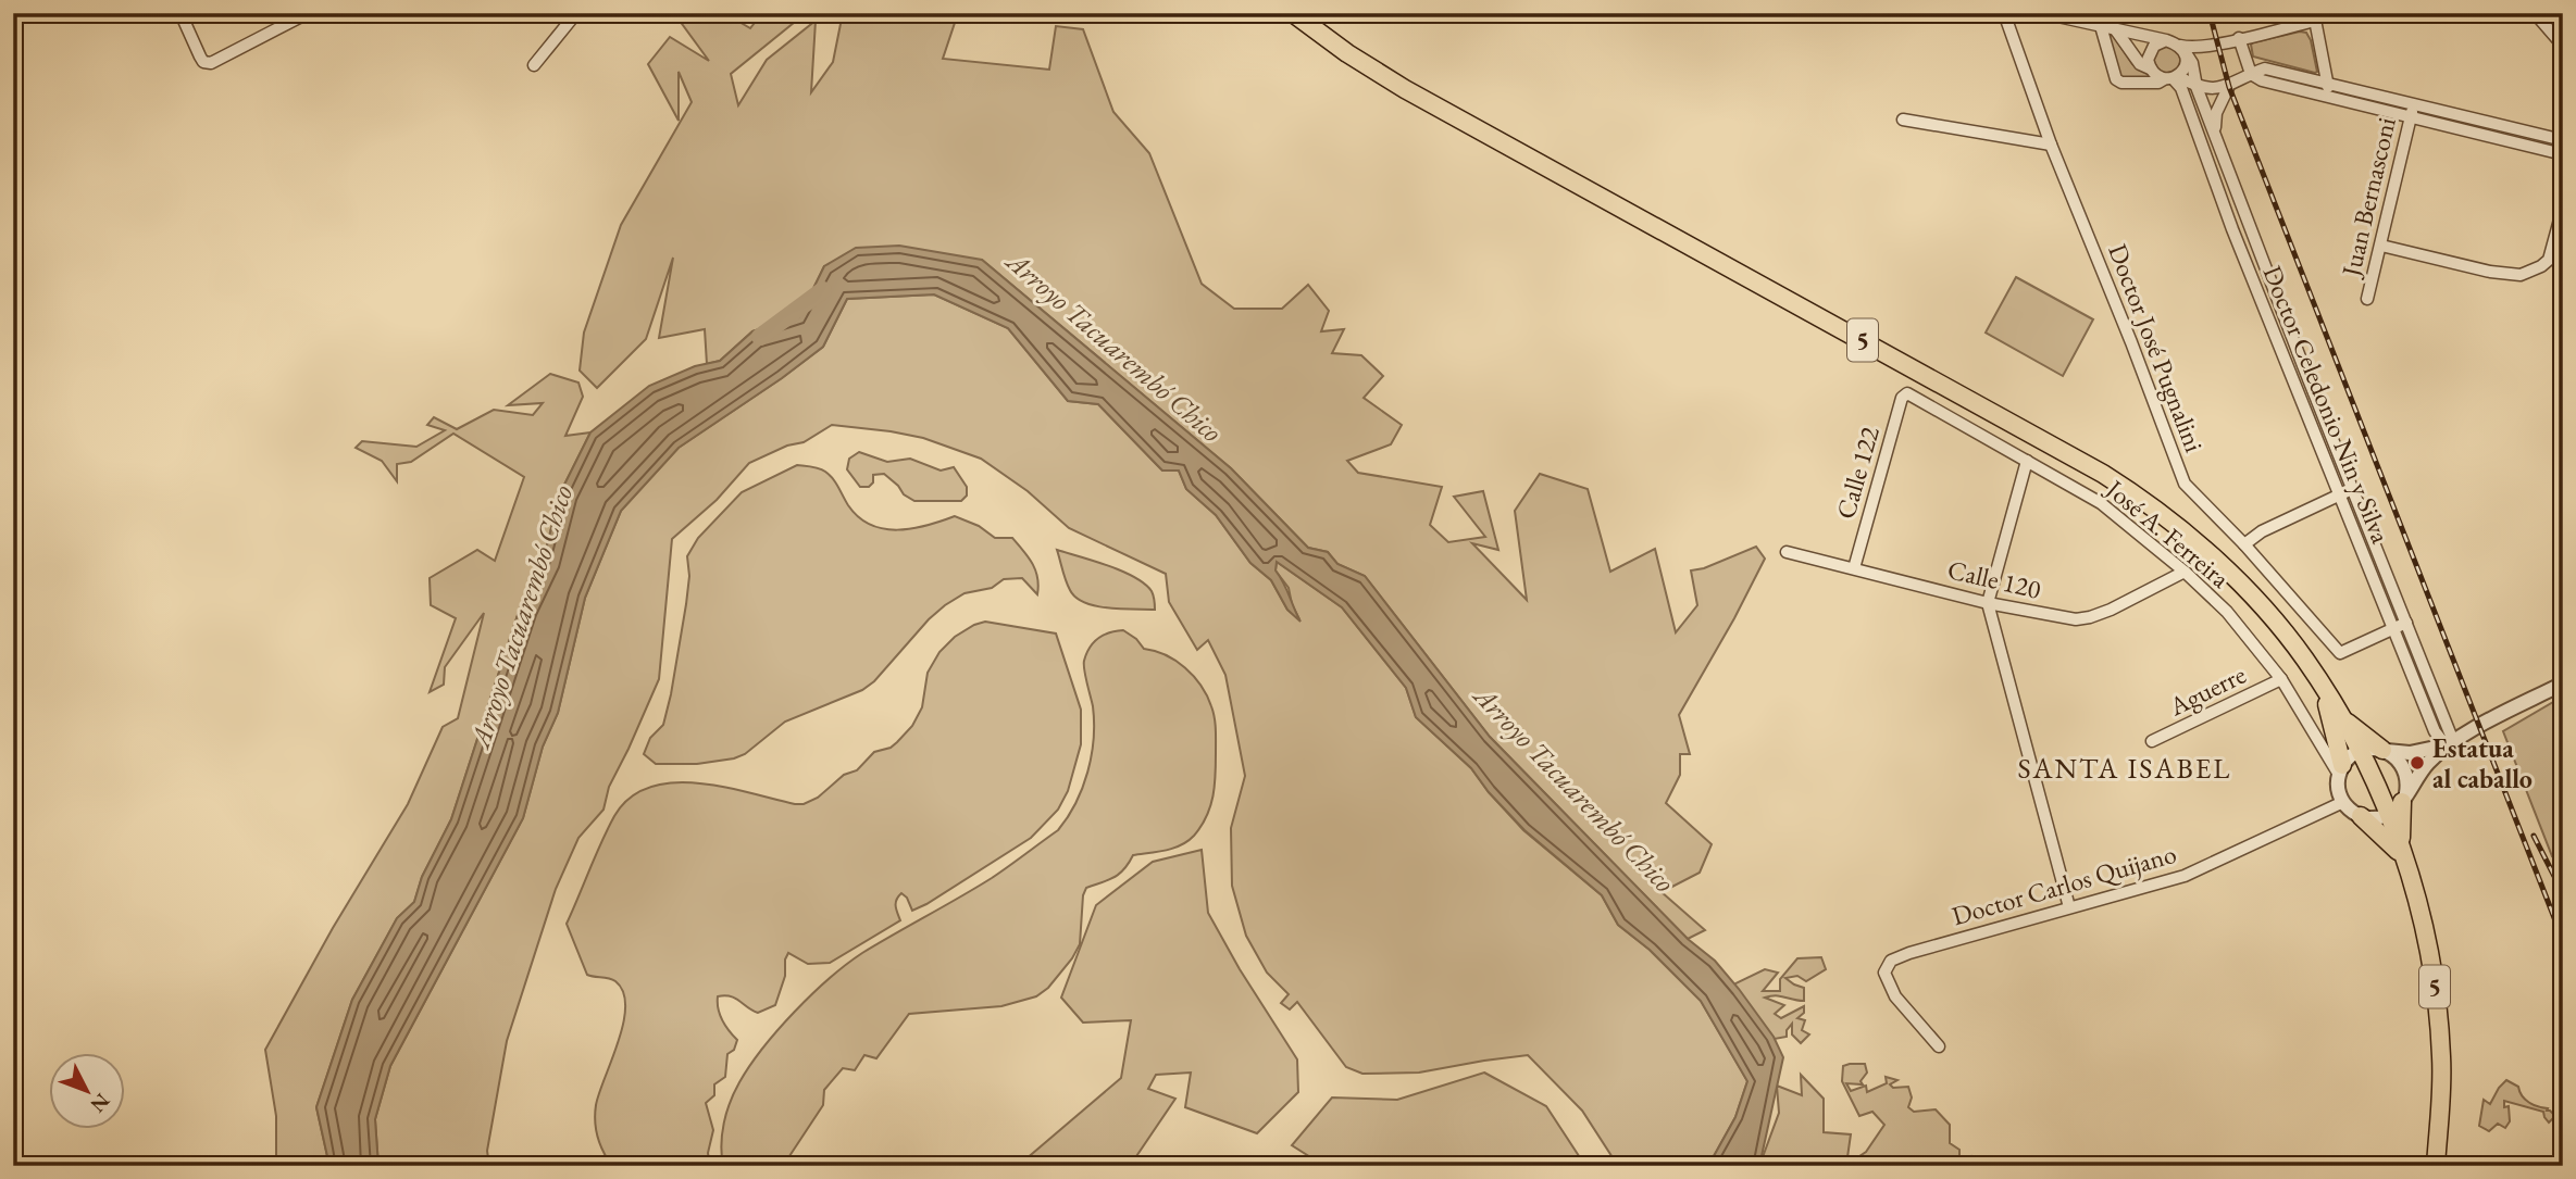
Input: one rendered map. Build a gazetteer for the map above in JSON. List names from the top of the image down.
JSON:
{
  "streets": {
    "highway": ["5"],
    "street": [
      "Juan Bernasconi",
      "Doctor José Pugnalini",
      "Doctor Celedonio Nin y Silva",
      "Calle 122",
      "José A. Ferreira",
      "Calle 120",
      "Aguerre",
      "Doctor Carlos Quijano"
    ]
  },
  "crossings": [
    ["Doctor José Pugnalini", "Doctor Celedonio Nin y Silva"],
    ["Calle 122", "José A. Ferreira"],
    ["Calle 122", "Calle 120"],
    ["José A. Ferreira", "Calle 120"],
    ["José A. Ferreira", "Aguerre"]
  ],
  "districts": ["SANTA ISABEL"],
  "water": ["Arroyo Tacuarembó Chico"],
  "places": ["Estatua al caballo"],
  "north": "bottom right"
}
